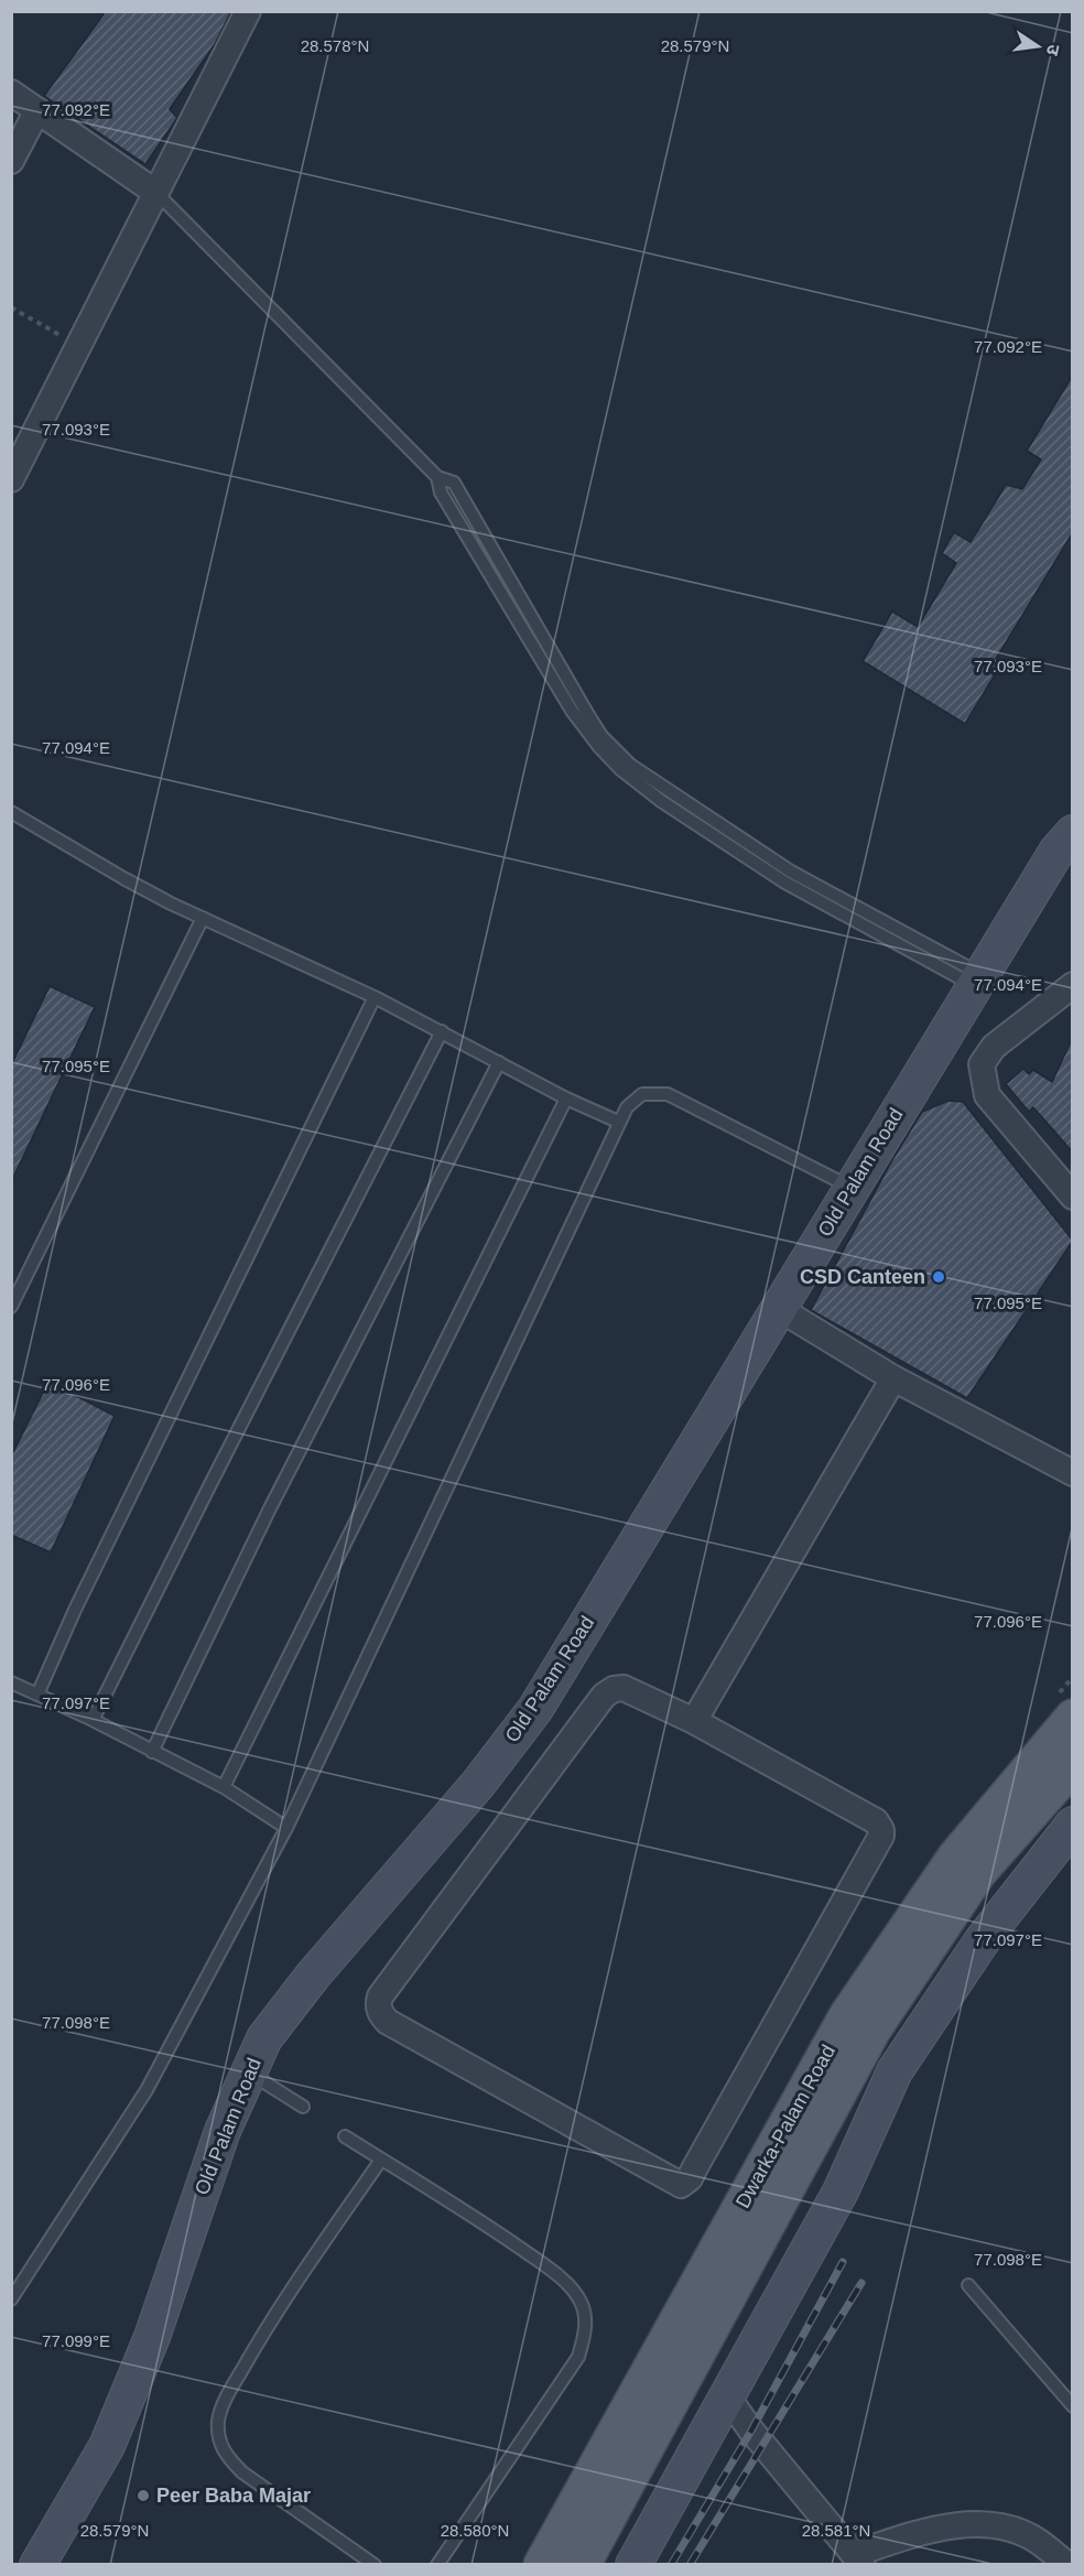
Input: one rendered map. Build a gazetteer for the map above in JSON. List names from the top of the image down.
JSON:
{
  "streets": {
    "main road": ["Dwarka-Palam Road"],
    "street": ["Old Palam Road"]
  },
  "places": ["CSD Canteen", "Peer Baba Majar"],
  "north": "right",
  "coordinates": [
    "28.578°N",
    "28.579°N",
    "77.092°E",
    "77.093°E",
    "77.094°E",
    "77.095°E",
    "77.096°E",
    "77.097°E",
    "77.098°E",
    "77.099°E",
    "28.580°N",
    "28.581°N"
  ]
}
